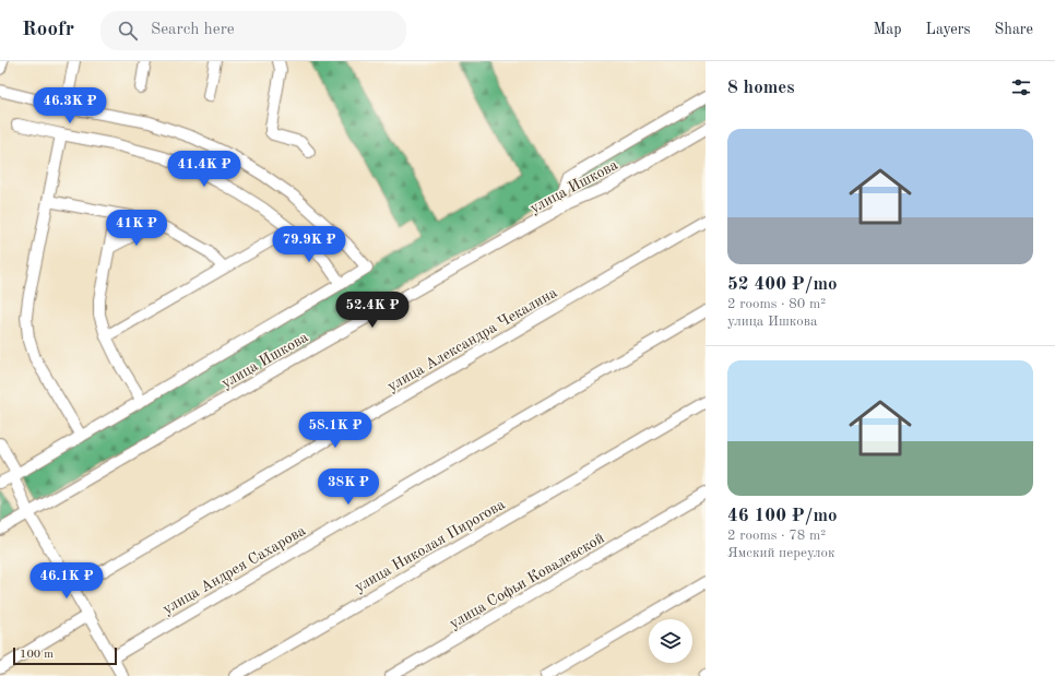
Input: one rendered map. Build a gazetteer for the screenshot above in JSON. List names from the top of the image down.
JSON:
{
  "streets": {
    "street": [
      "улица Ишкова",
      "улица Александра Чекалина",
      "улица Николая Пирогова",
      "улица Андрея Сахарова",
      "улица Софьи Ковалевской"
    ]
  },
  "scale_bar": "100 m",
  "page": {
    "header": "Roofr",
    "search": "Search here",
    "nav": ["Map", "Layers", "Share"],
    "heading": "8 homes",
    "price": [
      "46.3K ₽",
      "41.4K ₽",
      "41K ₽",
      "79.9K ₽",
      "52.4K ₽",
      "58.1K ₽",
      "38K ₽",
      "46.1K ₽"
    ],
    "list": [
      {
        "name": "52 400 ₽/mo",
        "note": "2 rooms · 80 m² · улица Ишкова"
      },
      {
        "name": "46 100 ₽/mo",
        "note": "2 rooms · 78 m² · Ямский переулок"
      }
    ],
    "scale": "100 m"
  }
}
